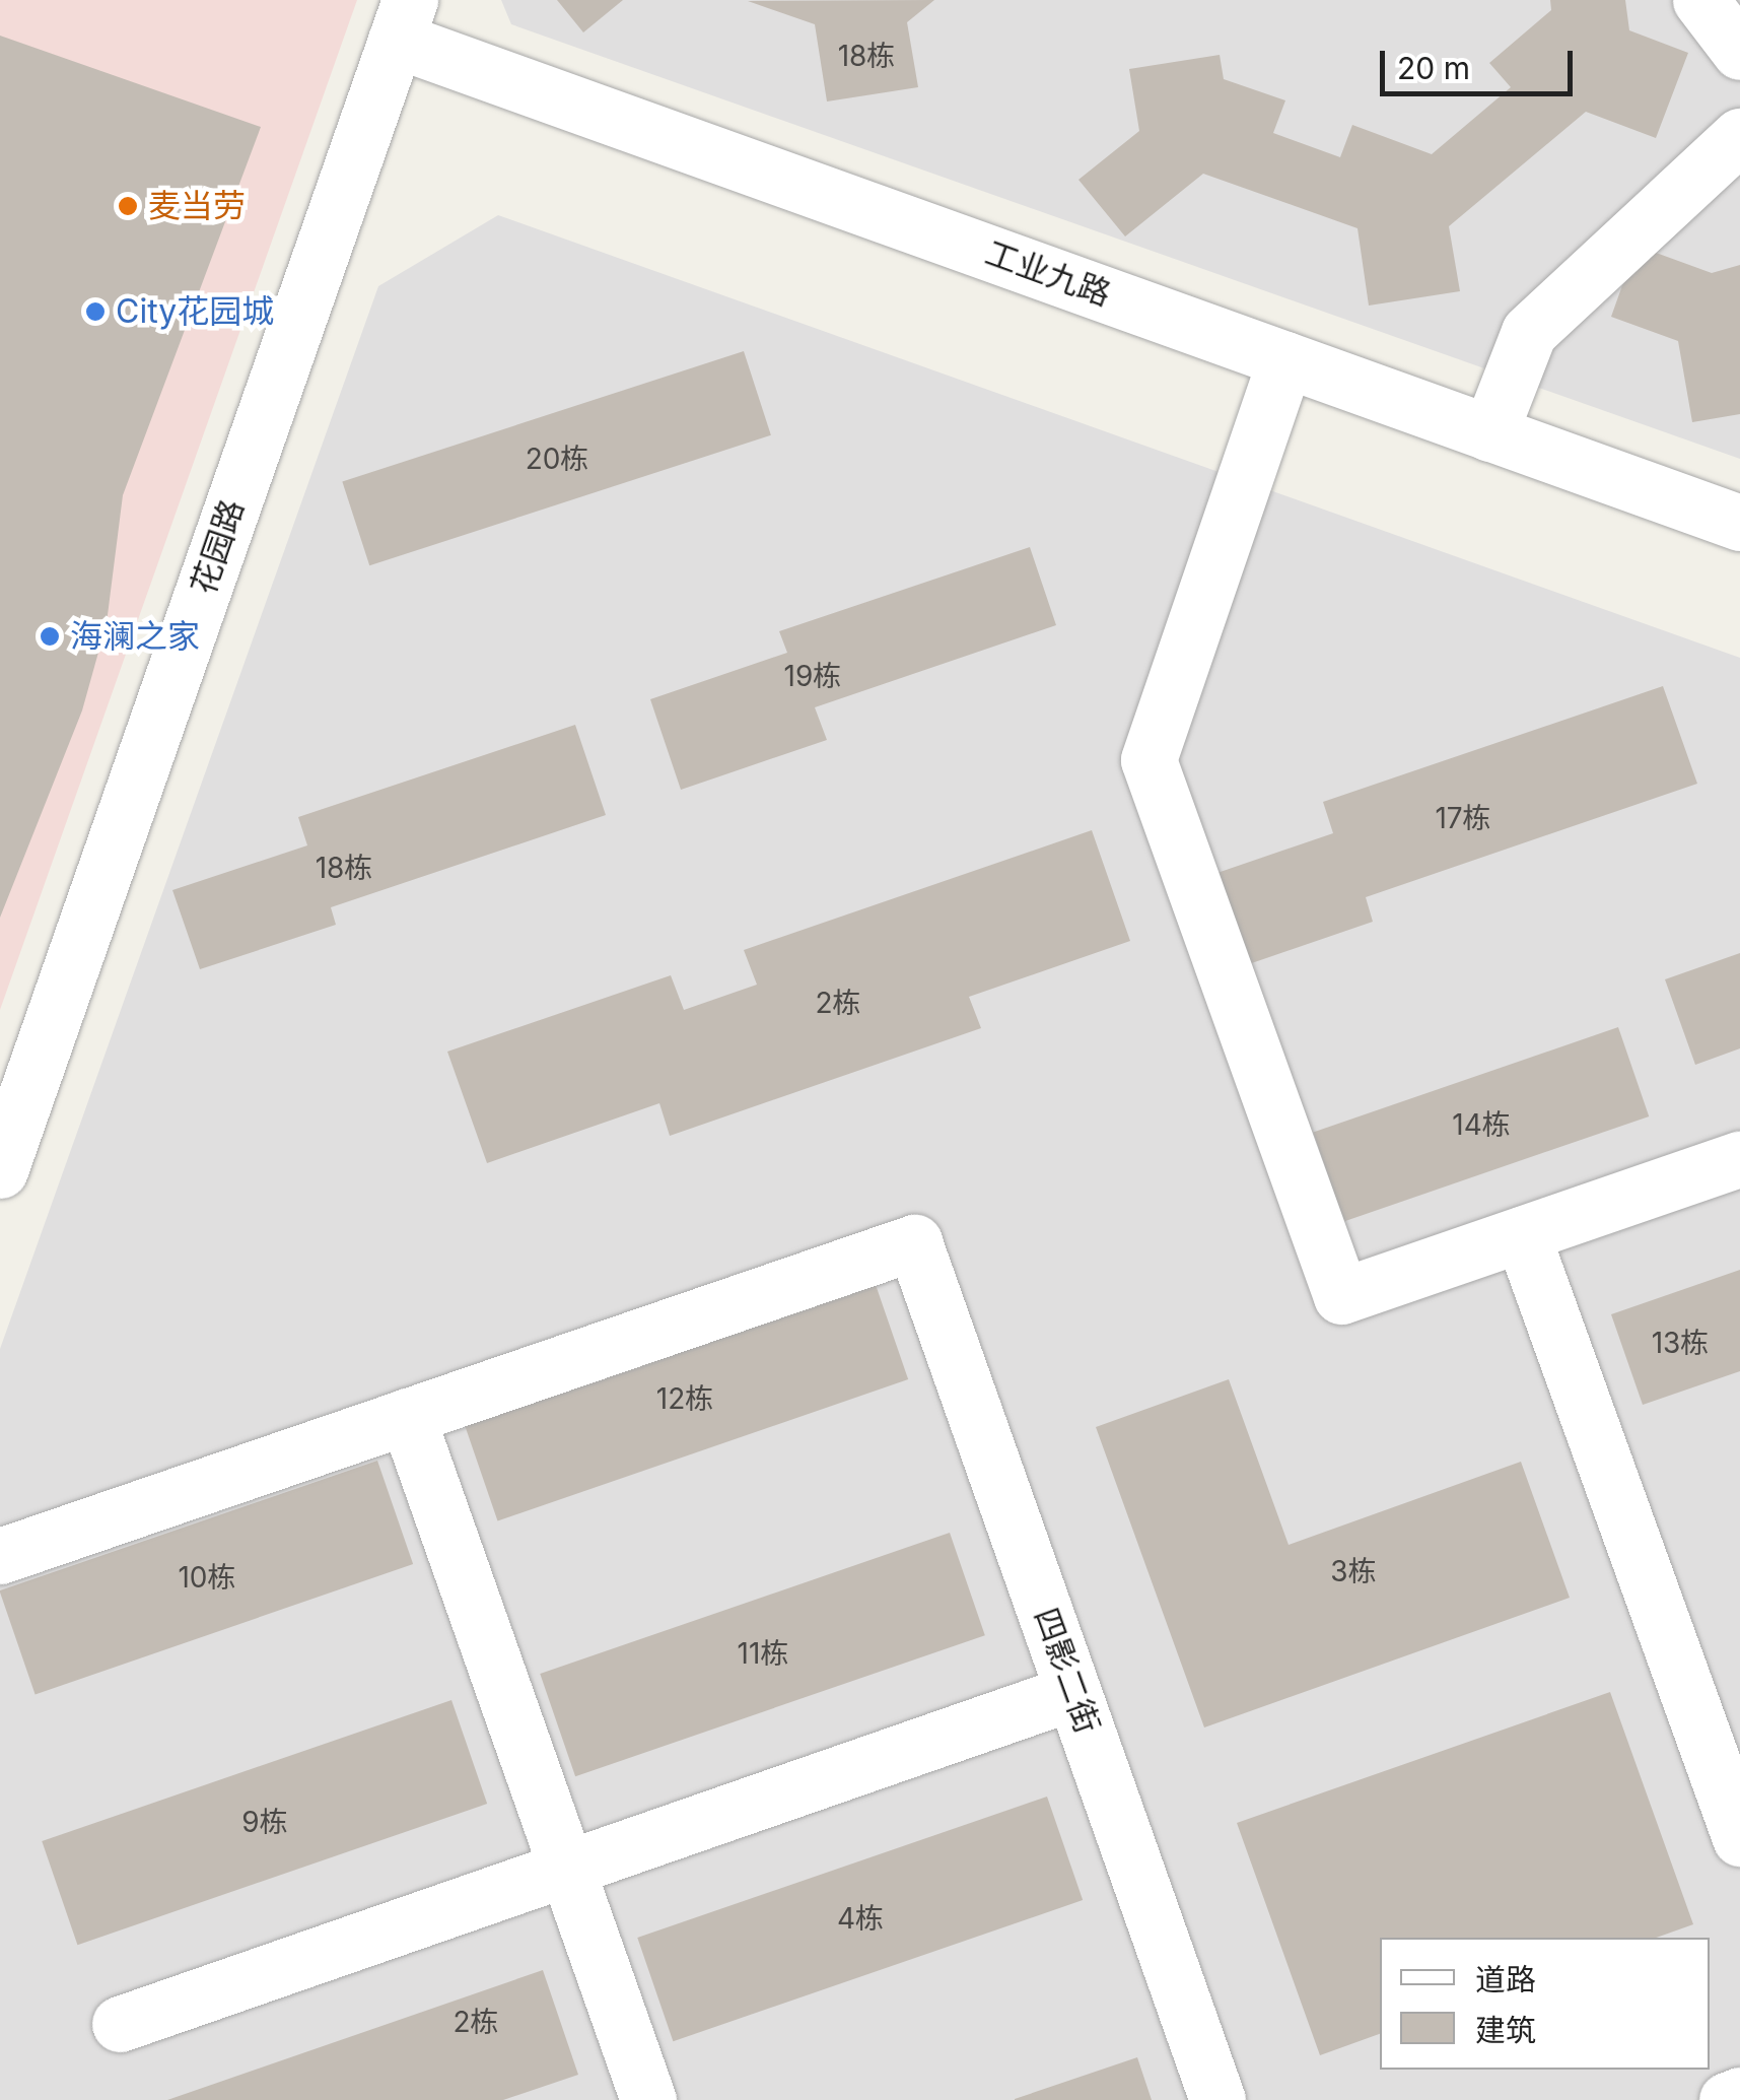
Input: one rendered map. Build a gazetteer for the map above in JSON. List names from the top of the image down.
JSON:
{
  "streets": {
    "street": ["工业九路", "花园路", "四影二街"]
  },
  "crossings": [
    ["工业九路", "花园路"]
  ],
  "places": ["麦当劳", "City花园城", "海澜之家"],
  "house_numbers": [
    "18栋",
    "20栋",
    "19栋",
    "17栋",
    "18栋",
    "2栋",
    "14栋",
    "13栋",
    "12栋",
    "3栋",
    "10栋",
    "11栋",
    "9栋",
    "4栋",
    "2栋"
  ],
  "legend": ["道路", "建筑"],
  "scale_bar": "20 m"
}
